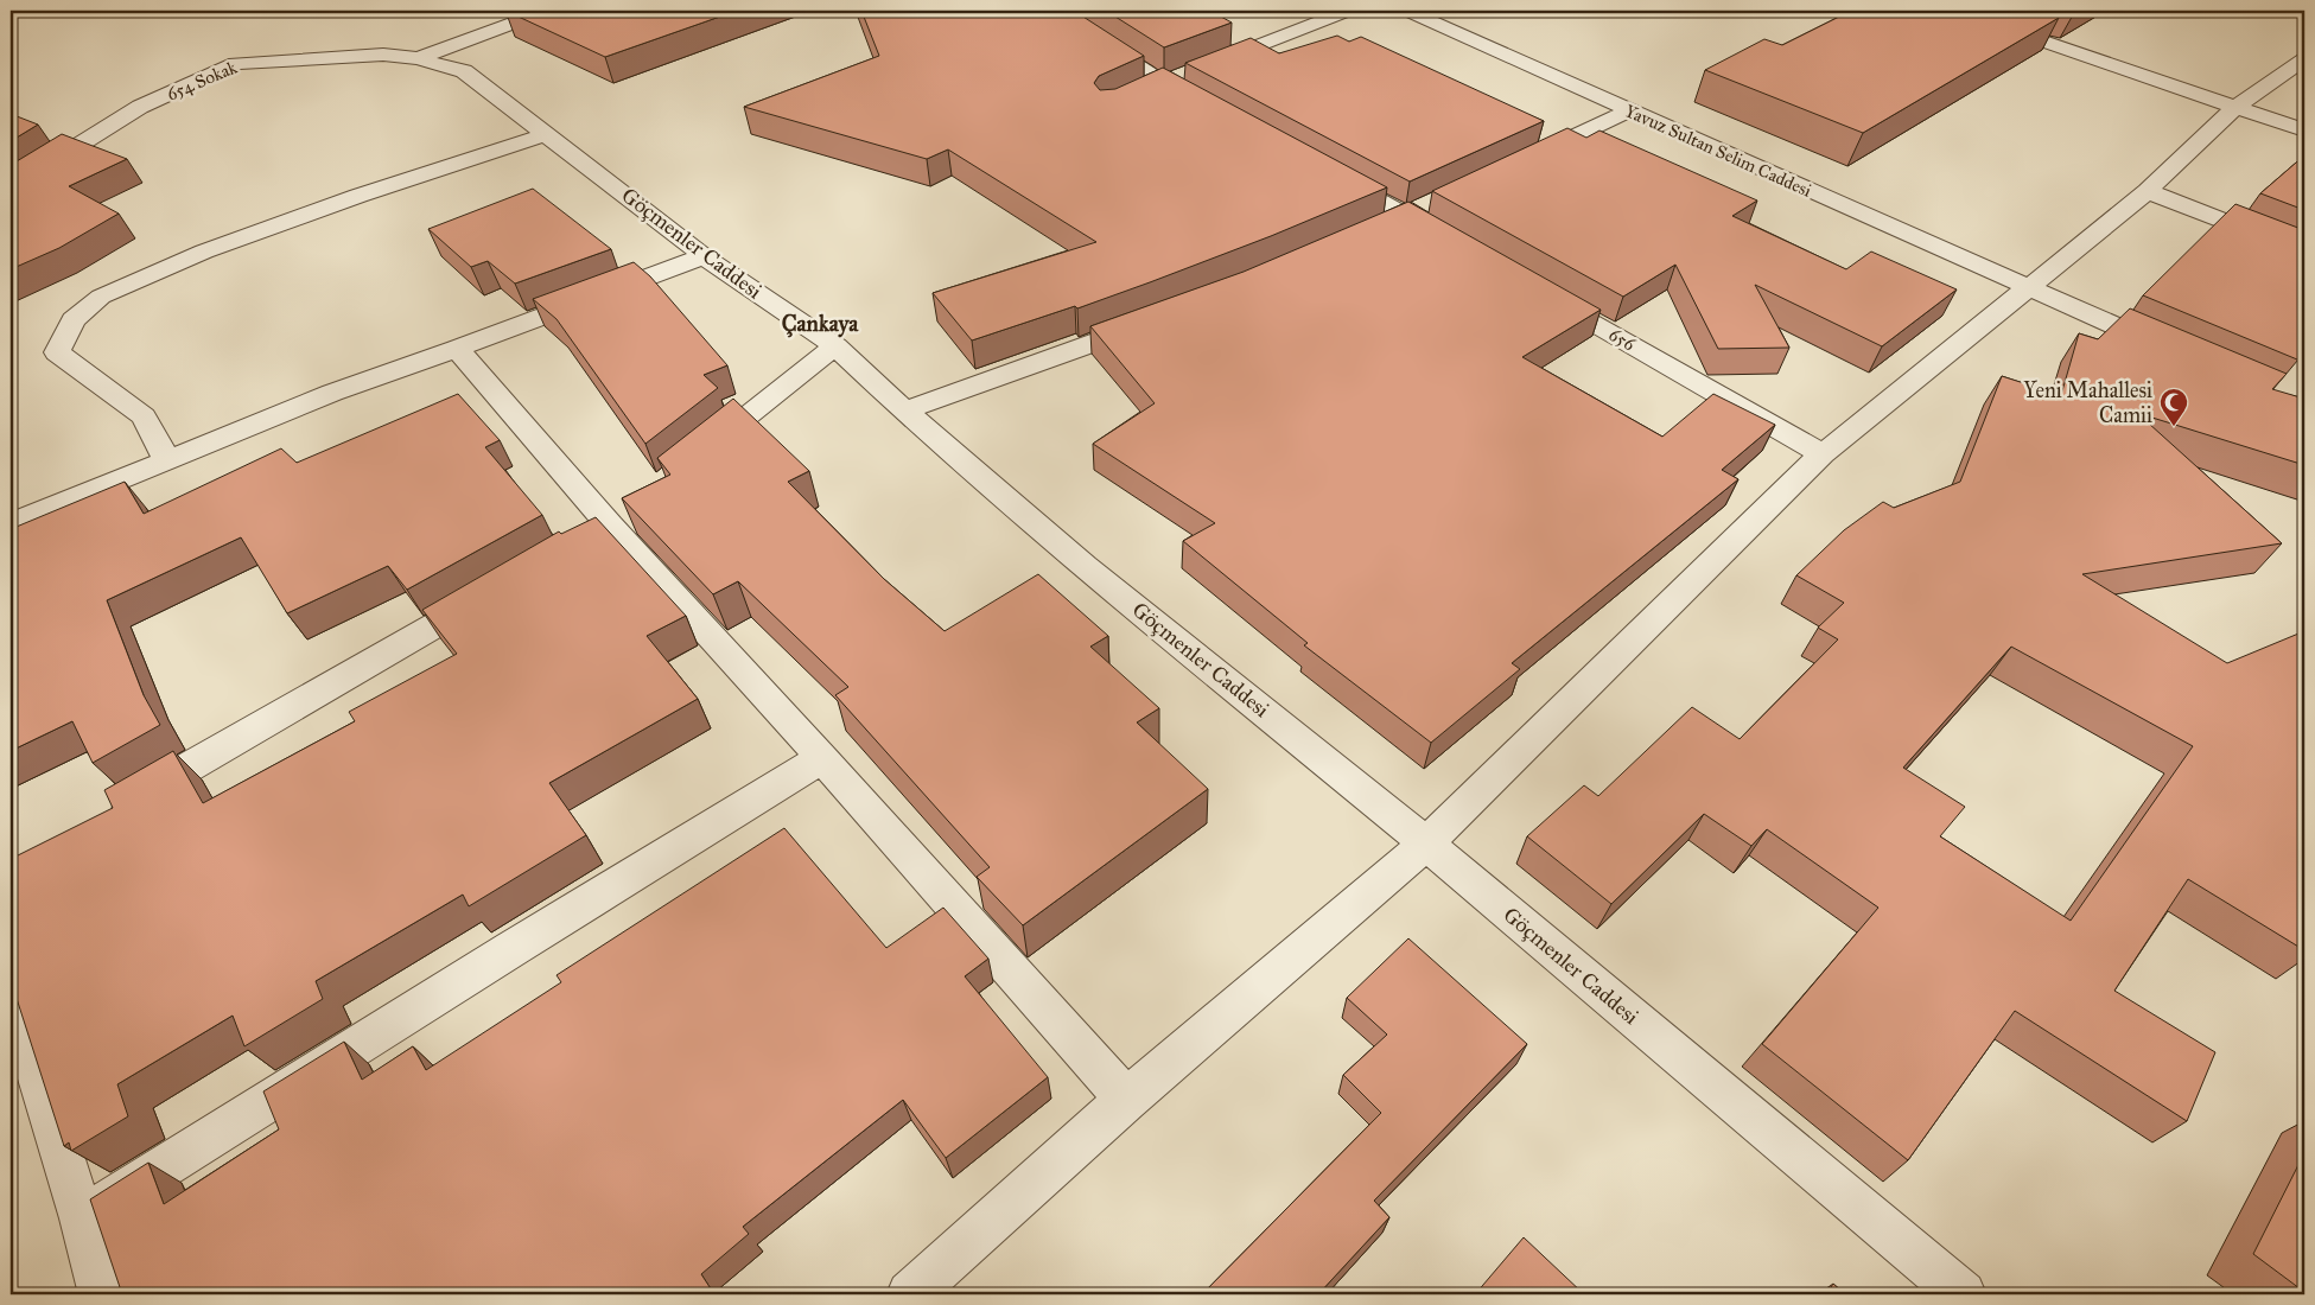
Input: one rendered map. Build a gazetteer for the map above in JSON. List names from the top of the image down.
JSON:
{
  "streets": {
    "street": [
      "654 Sokak",
      "Yavuz Sultan Selim Caddesi",
      "Göçmenler Caddesi",
      "656"
    ]
  },
  "crossings": [
    ["654 Sokak", "Göçmenler Caddesi"]
  ],
  "districts": ["Çankaya"],
  "places": {
    "mosque": ["Yeni Mahallesi Camii"]
  }
}
